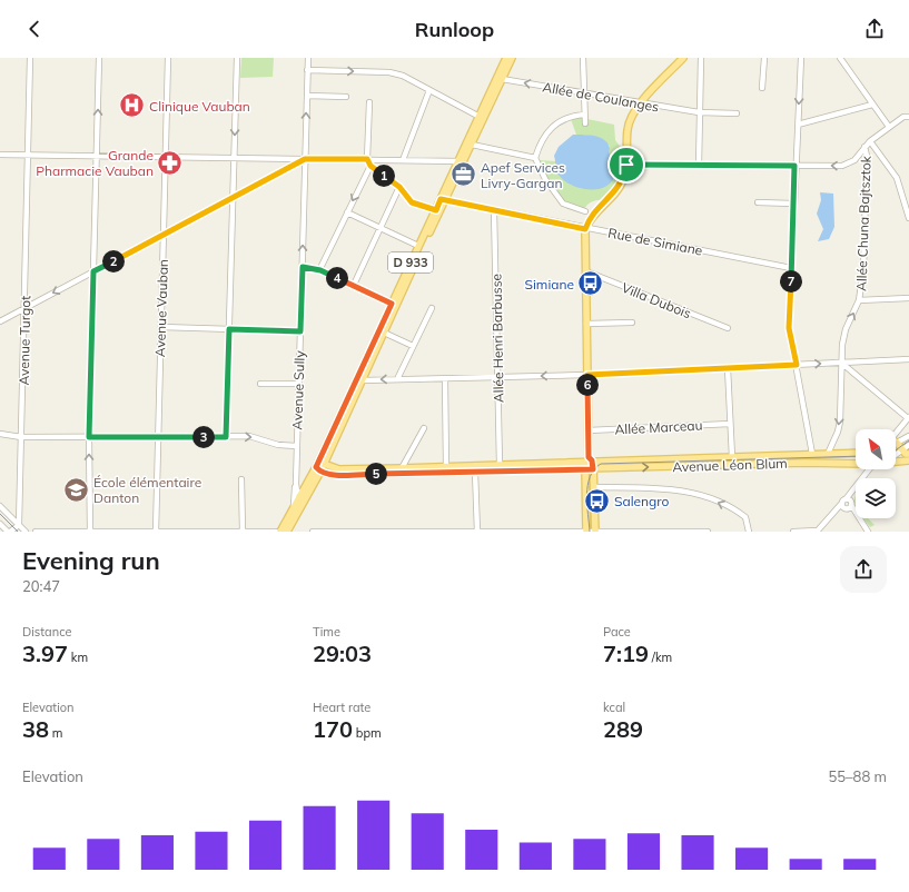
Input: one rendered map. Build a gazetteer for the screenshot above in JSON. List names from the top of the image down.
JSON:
{
  "streets": {
    "main road": ["D 933", "Avenue Léon Blum"],
    "street": [
      "Allée de Coulanges",
      "Allée Chuna Bajtsztok",
      "Rue de Simiane",
      "Villa Dubois",
      "Avenue Vauban",
      "Allée Henri Barbusse",
      "Avenue Turgot",
      "Avenue Sully",
      "Allée Marceau"
    ]
  },
  "crossings": [
    ["Allée de Coulanges", "D 933"],
    ["Allée Chuna Bajtsztok", "Avenue Léon Blum"],
    ["Rue de Simiane", "D 933"],
    ["Rue de Simiane", "Allée Henri Barbusse"],
    ["D 933", "Avenue Sully"],
    ["D 933", "Avenue Léon Blum"],
    ["Allée Henri Barbusse", "Avenue Léon Blum"]
  ],
  "places": {
    "hospital": ["Clinique Vauban"],
    "pharmacy": ["Grande Pharmacie Vauban"],
    "office": ["Apef Services Livry-Gargan"],
    "bus stop": ["Simiane", "Salengro"],
    "school or university": ["École élémentaire Danton"]
  },
  "north": "top left",
  "page": {
    "header": "Runloop",
    "pins": [
      "1",
      "2",
      "4",
      "7",
      "6",
      "3",
      "5"
    ],
    "heading": ["Evening run", "20:47"],
    "stats": [
      ["Distance", "3.97 km"],
      ["Time", "29:03"],
      ["Pace", "7:19 /km"],
      ["Elevation", "38 m"],
      ["Heart rate", "170 bpm"],
      ["kcal", "289"]
    ],
    "chart": ["Elevation", "55–88 m"]
  }
}
